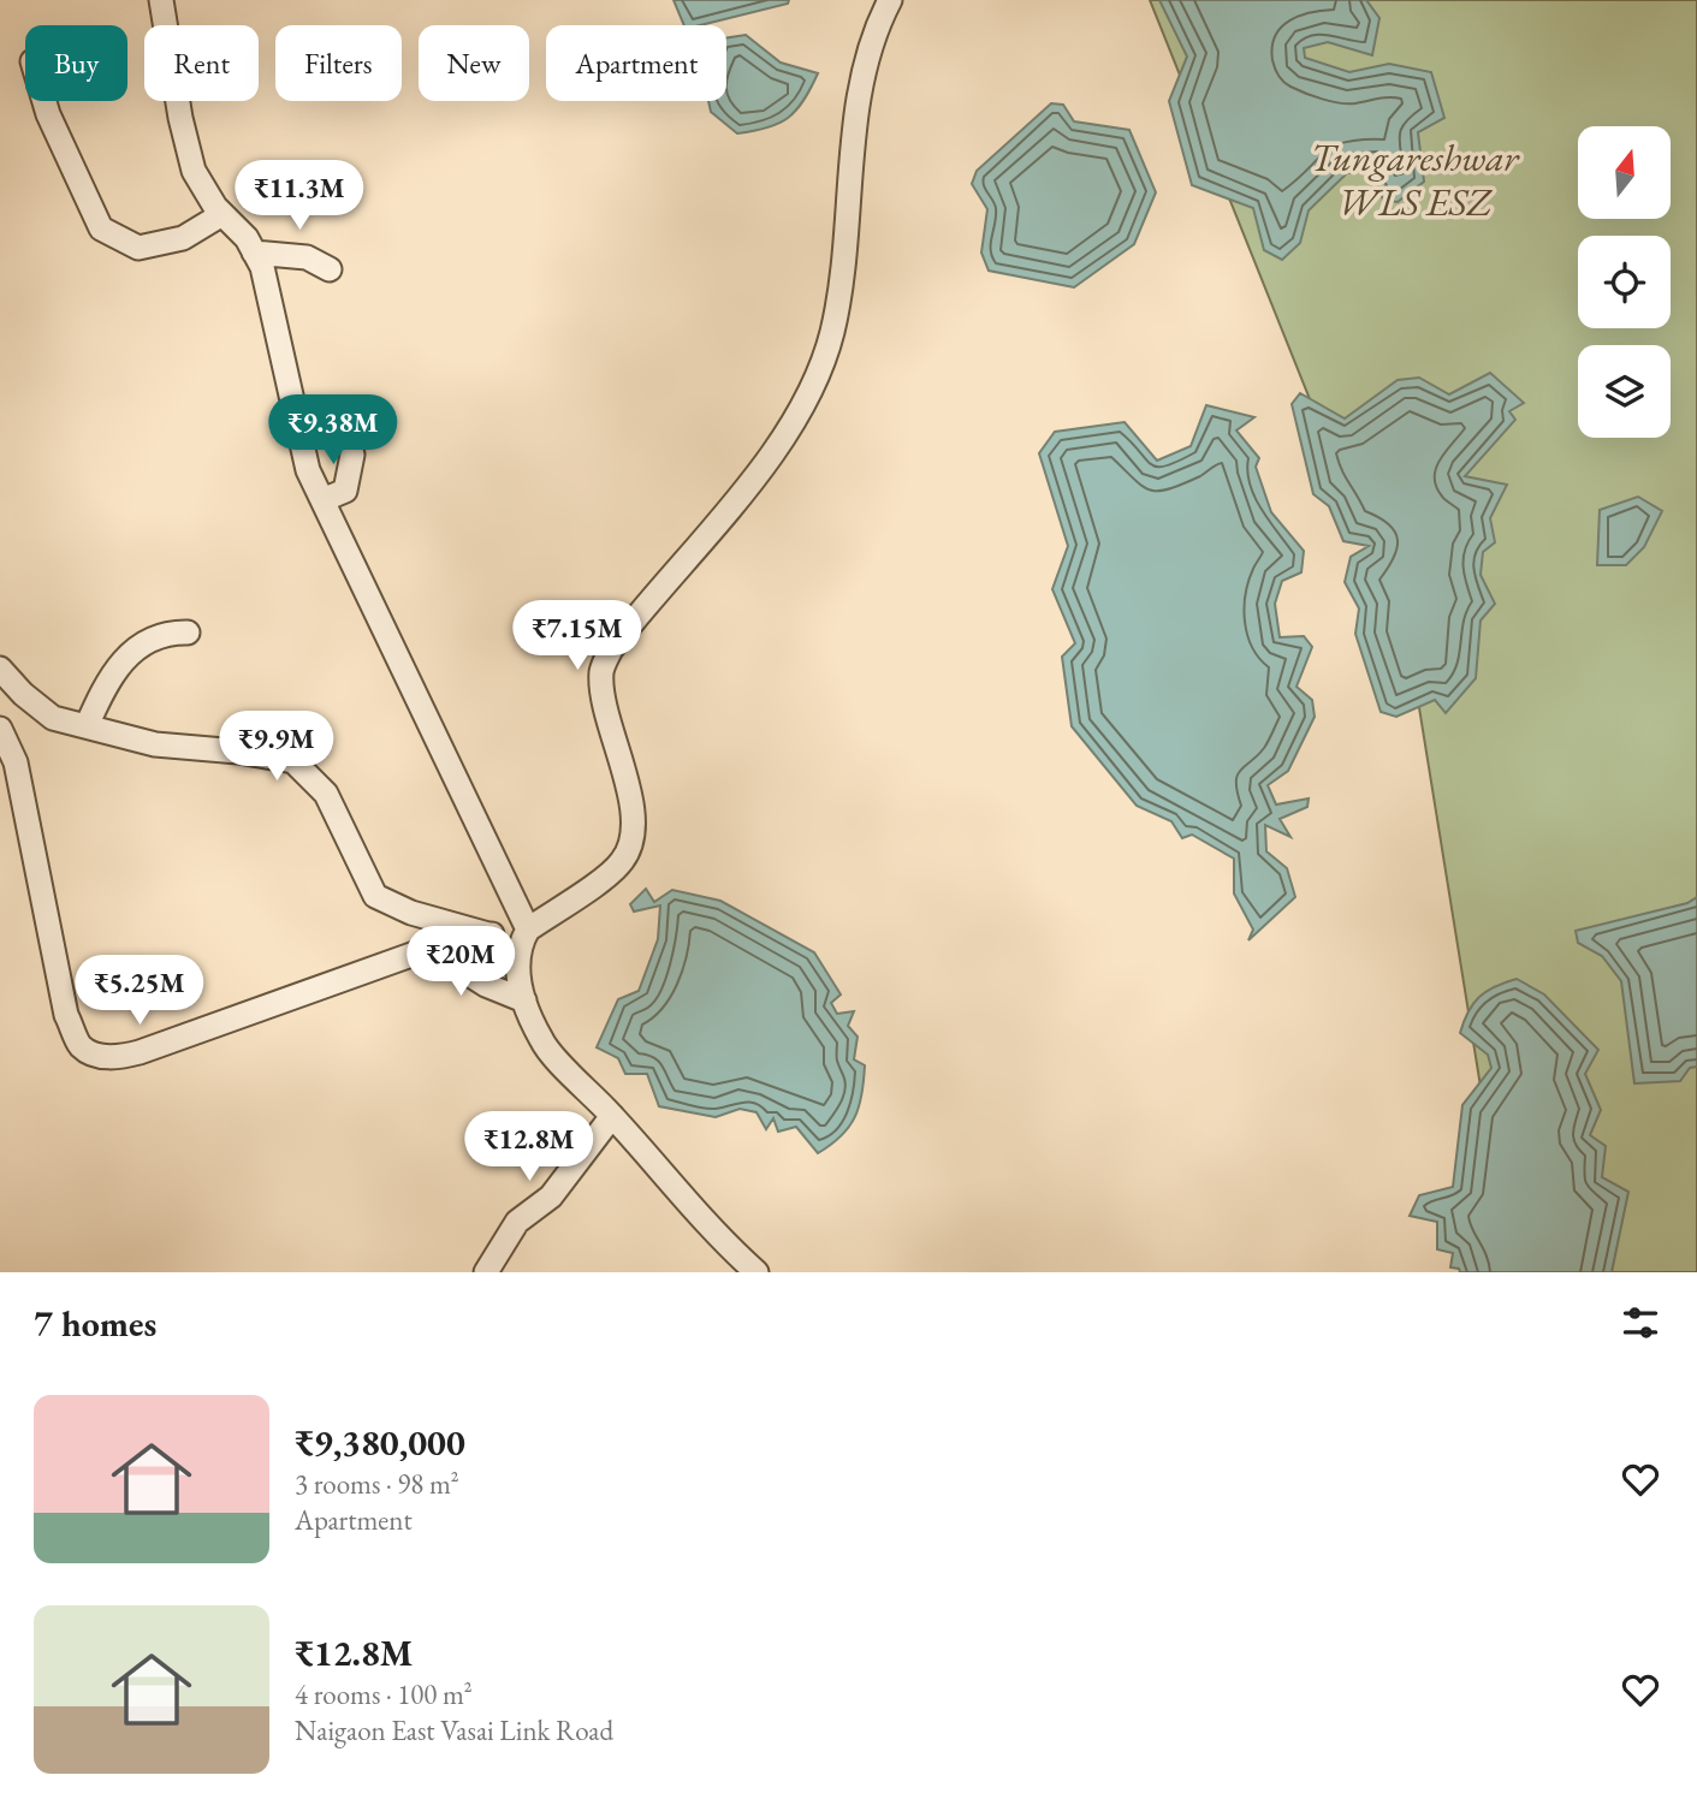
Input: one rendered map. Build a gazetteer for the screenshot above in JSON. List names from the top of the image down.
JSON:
{
  "parks": ["Tungareshwar WLS ESZ"],
  "north": "top",
  "page": {
    "chip": [
      "Buy",
      "Rent",
      "Filters",
      "New",
      "Apartment"
    ],
    "price": [
      "₹11.3M",
      "₹9.38M",
      "₹7.15M",
      "₹9.9M",
      "₹20M",
      "₹5.25M",
      "₹12.8M"
    ],
    "heading": "7 homes",
    "list": [
      {
        "name": "₹9,380,000",
        "note": "3 rooms · 98 m² · Apartment"
      },
      {
        "name": "₹12.8M",
        "note": "4 rooms · 100 m² · Naigaon East Vasai Link Road"
      }
    ]
  }
}
